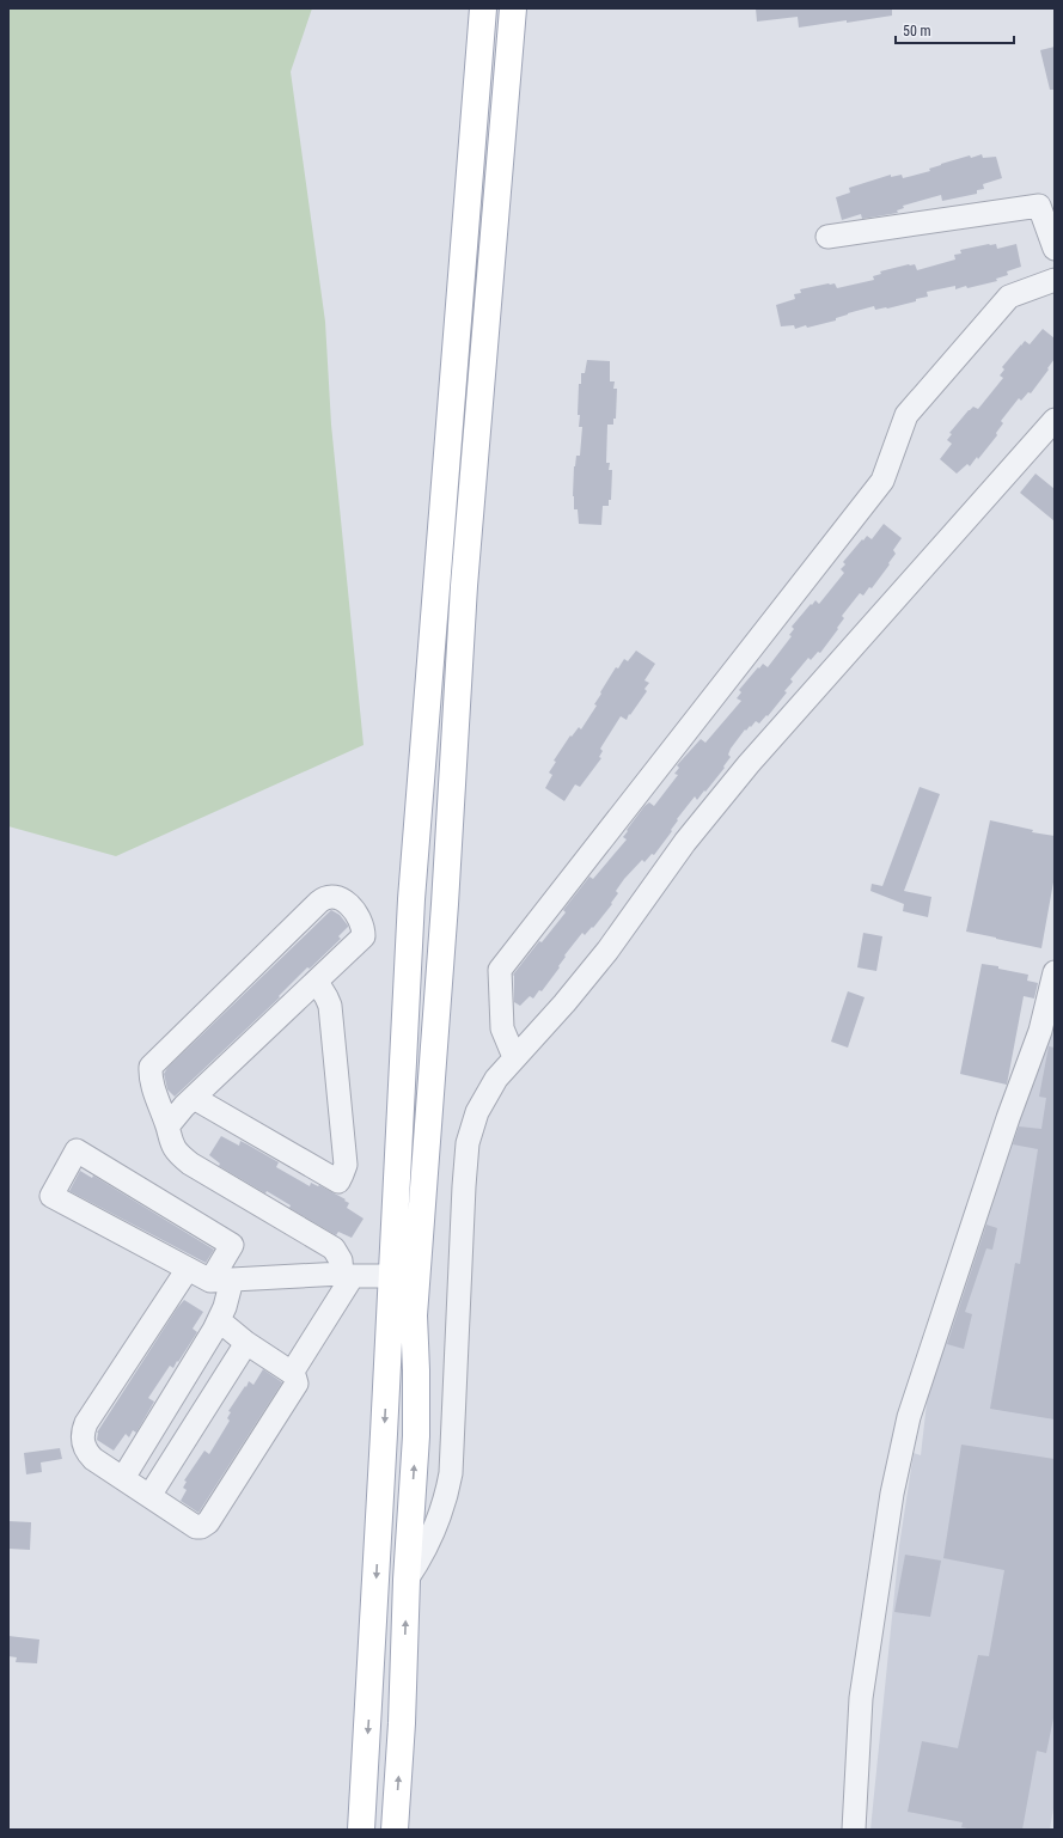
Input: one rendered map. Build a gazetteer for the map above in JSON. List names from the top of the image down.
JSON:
{
  "scale_bar": "50 m"
}
